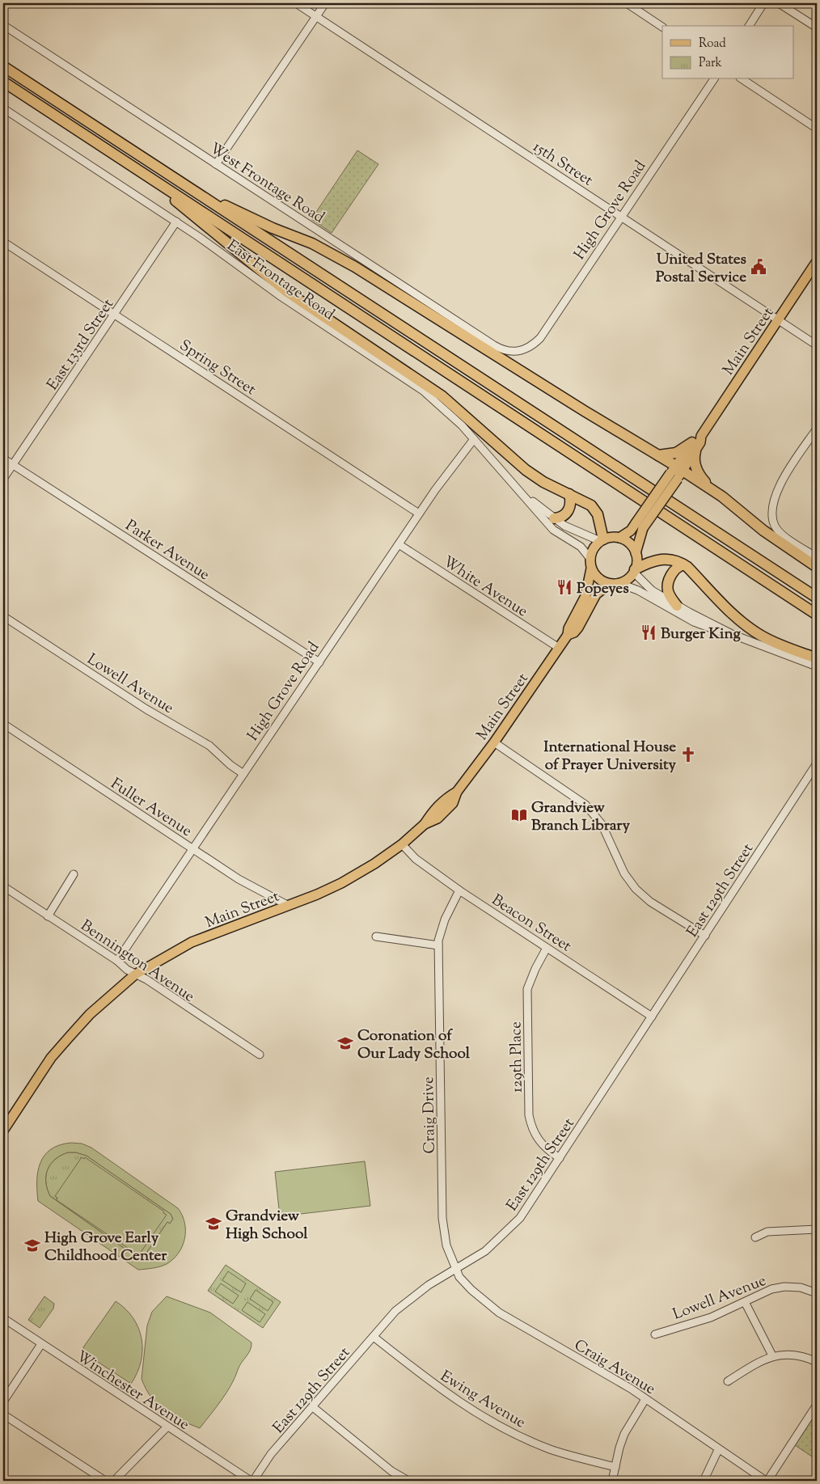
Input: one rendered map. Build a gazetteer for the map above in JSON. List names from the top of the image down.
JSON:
{
  "streets": {
    "main road": ["Main Street"],
    "street": [
      "15th Street",
      "West Frontage Road",
      "High Grove Road",
      "East Frontage Road",
      "East 133rd Street",
      "Spring Street",
      "Parker Avenue",
      "White Avenue",
      "Lowell Avenue",
      "Fuller Avenue",
      "East 129th Street",
      "Beacon Street",
      "Bennington Avenue",
      "129th Place",
      "Craig Drive",
      "Craig Avenue",
      "Winchester Avenue",
      "Ewing Avenue"
    ]
  },
  "crossings": [
    ["15th Street", "High Grove Road"],
    ["15th Street", "Main Street"],
    ["West Frontage Road", "High Grove Road"],
    ["High Grove Road", "East Frontage Road"],
    ["High Grove Road", "Spring Street"],
    ["High Grove Road", "Parker Avenue"],
    ["High Grove Road", "White Avenue"],
    ["High Grove Road", "Lowell Avenue"],
    ["High Grove Road", "Fuller Avenue"],
    ["High Grove Road", "Bennington Avenue"],
    ["East Frontage Road", "Main Street"],
    ["East Frontage Road", "East 133rd Street"],
    ["Main Street", "White Avenue"],
    ["Main Street", "Fuller Avenue"],
    ["Main Street", "Beacon Street"],
    ["Main Street", "Bennington Avenue"],
    ["East 133rd Street", "Spring Street"],
    ["East 133rd Street", "Parker Avenue"],
    ["East 129th Street", "Beacon Street"],
    ["East 129th Street", "129th Place"],
    ["East 129th Street", "Craig Drive"],
    ["East 129th Street", "Craig Avenue"],
    ["East 129th Street", "Winchester Avenue"],
    ["East 129th Street", "Ewing Avenue"],
    ["Beacon Street", "129th Place"],
    ["Beacon Street", "Craig Drive"],
    ["Craig Drive", "Craig Avenue"]
  ],
  "places": {
    "public building": ["United States Postal Service"],
    "restaurant": ["Popeyes", "Burger King"],
    "church": ["International House of Prayer University"],
    "library": ["Grandview Branch Library"],
    "school or university": ["Coronation of Our Lady School", "Grandview High School", "High Grove Early Childhood Center"]
  },
  "legend": ["Road", "Park"]
}
